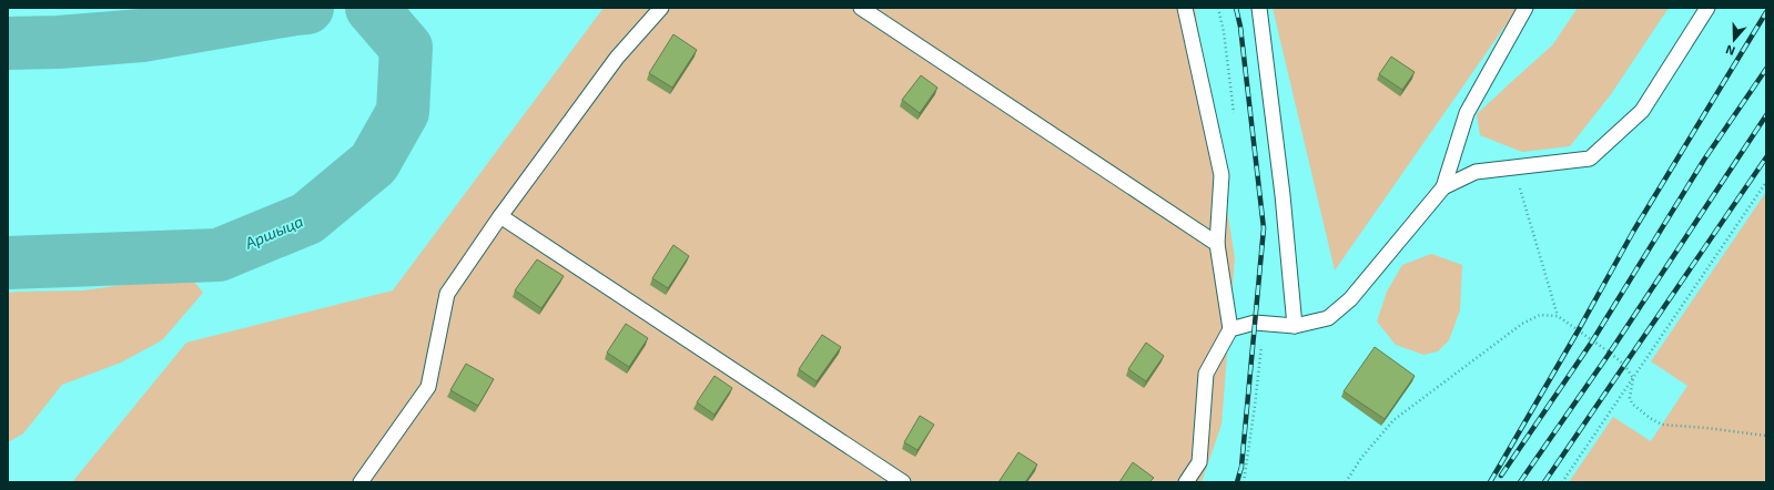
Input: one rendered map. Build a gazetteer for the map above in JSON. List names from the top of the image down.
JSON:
{
  "water": ["Аршыца"],
  "north": "bottom"
}
